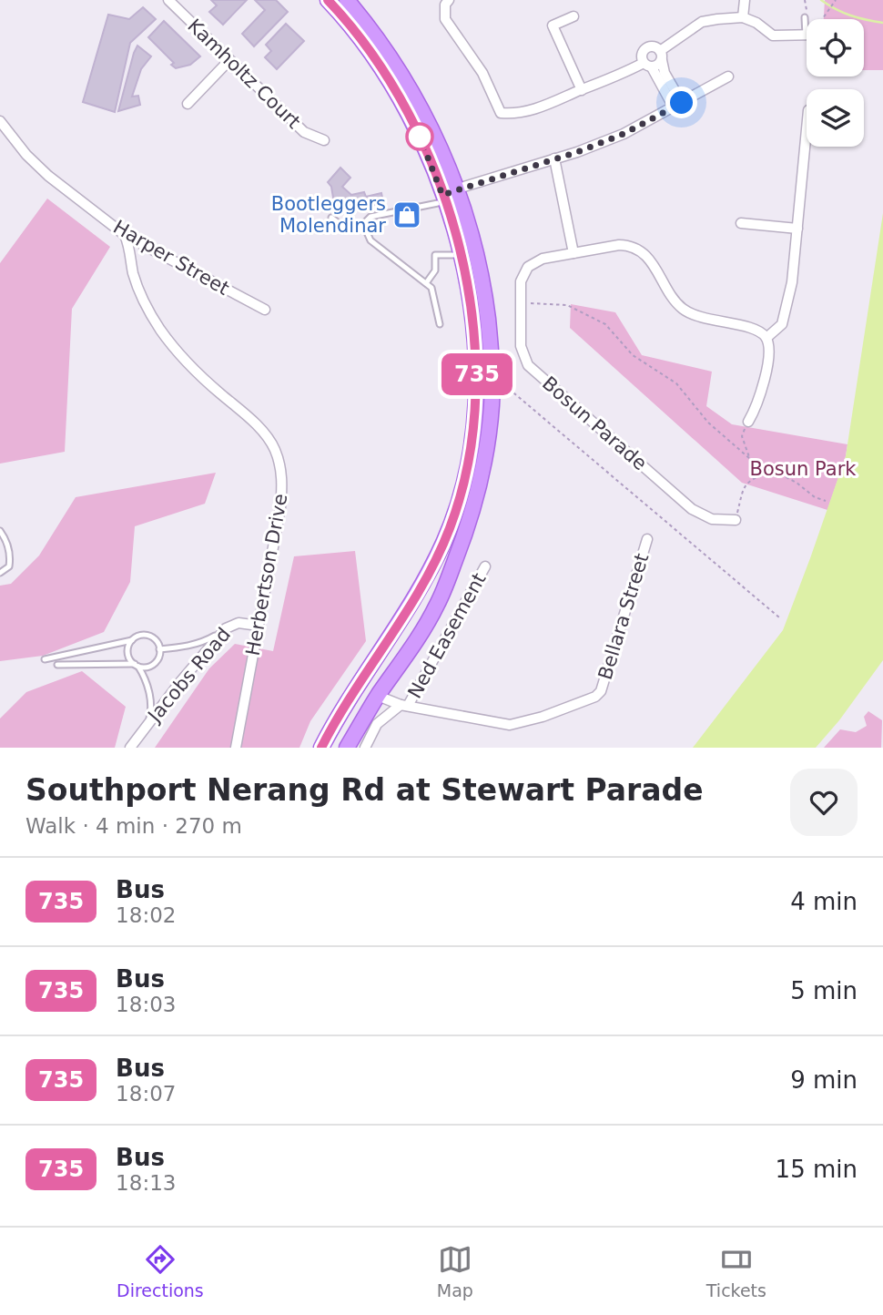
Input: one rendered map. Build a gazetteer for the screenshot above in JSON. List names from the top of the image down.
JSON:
{
  "streets": {
    "street": [
      "Kamholtz Court",
      "Harper Street",
      "Bosun Parade",
      "Herbertson Drive",
      "Bellara Street",
      "Ned Easement",
      "Jacobs Road"
    ]
  },
  "crossings": [
    ["Harper Street", "Herbertson Drive"],
    ["Herbertson Drive", "Jacobs Road"],
    ["Bellara Street", "Ned Easement"]
  ],
  "parks": ["Bosun Park"],
  "places": {
    "shop": ["Bootleggers Molendinar"]
  },
  "lines": ["bus line 735"],
  "page": {
    "on_map": "735",
    "heading": ["Southport Nerang Rd at Stewart Parade", "Walk · 4 min · 270 m"],
    "list": [
      {
        "mark": "735",
        "name": "Bus",
        "note": "18:02",
        "value": "4 min"
      },
      {
        "mark": "735",
        "name": "Bus",
        "note": "18:03",
        "value": "5 min"
      },
      {
        "mark": "735",
        "name": "Bus",
        "note": "18:07",
        "value": "9 min"
      },
      {
        "mark": "735",
        "name": "Bus",
        "note": "18:13",
        "value": "15 min"
      }
    ],
    "tabs": ["Directions", "Map", "Tickets"]
  }
}
